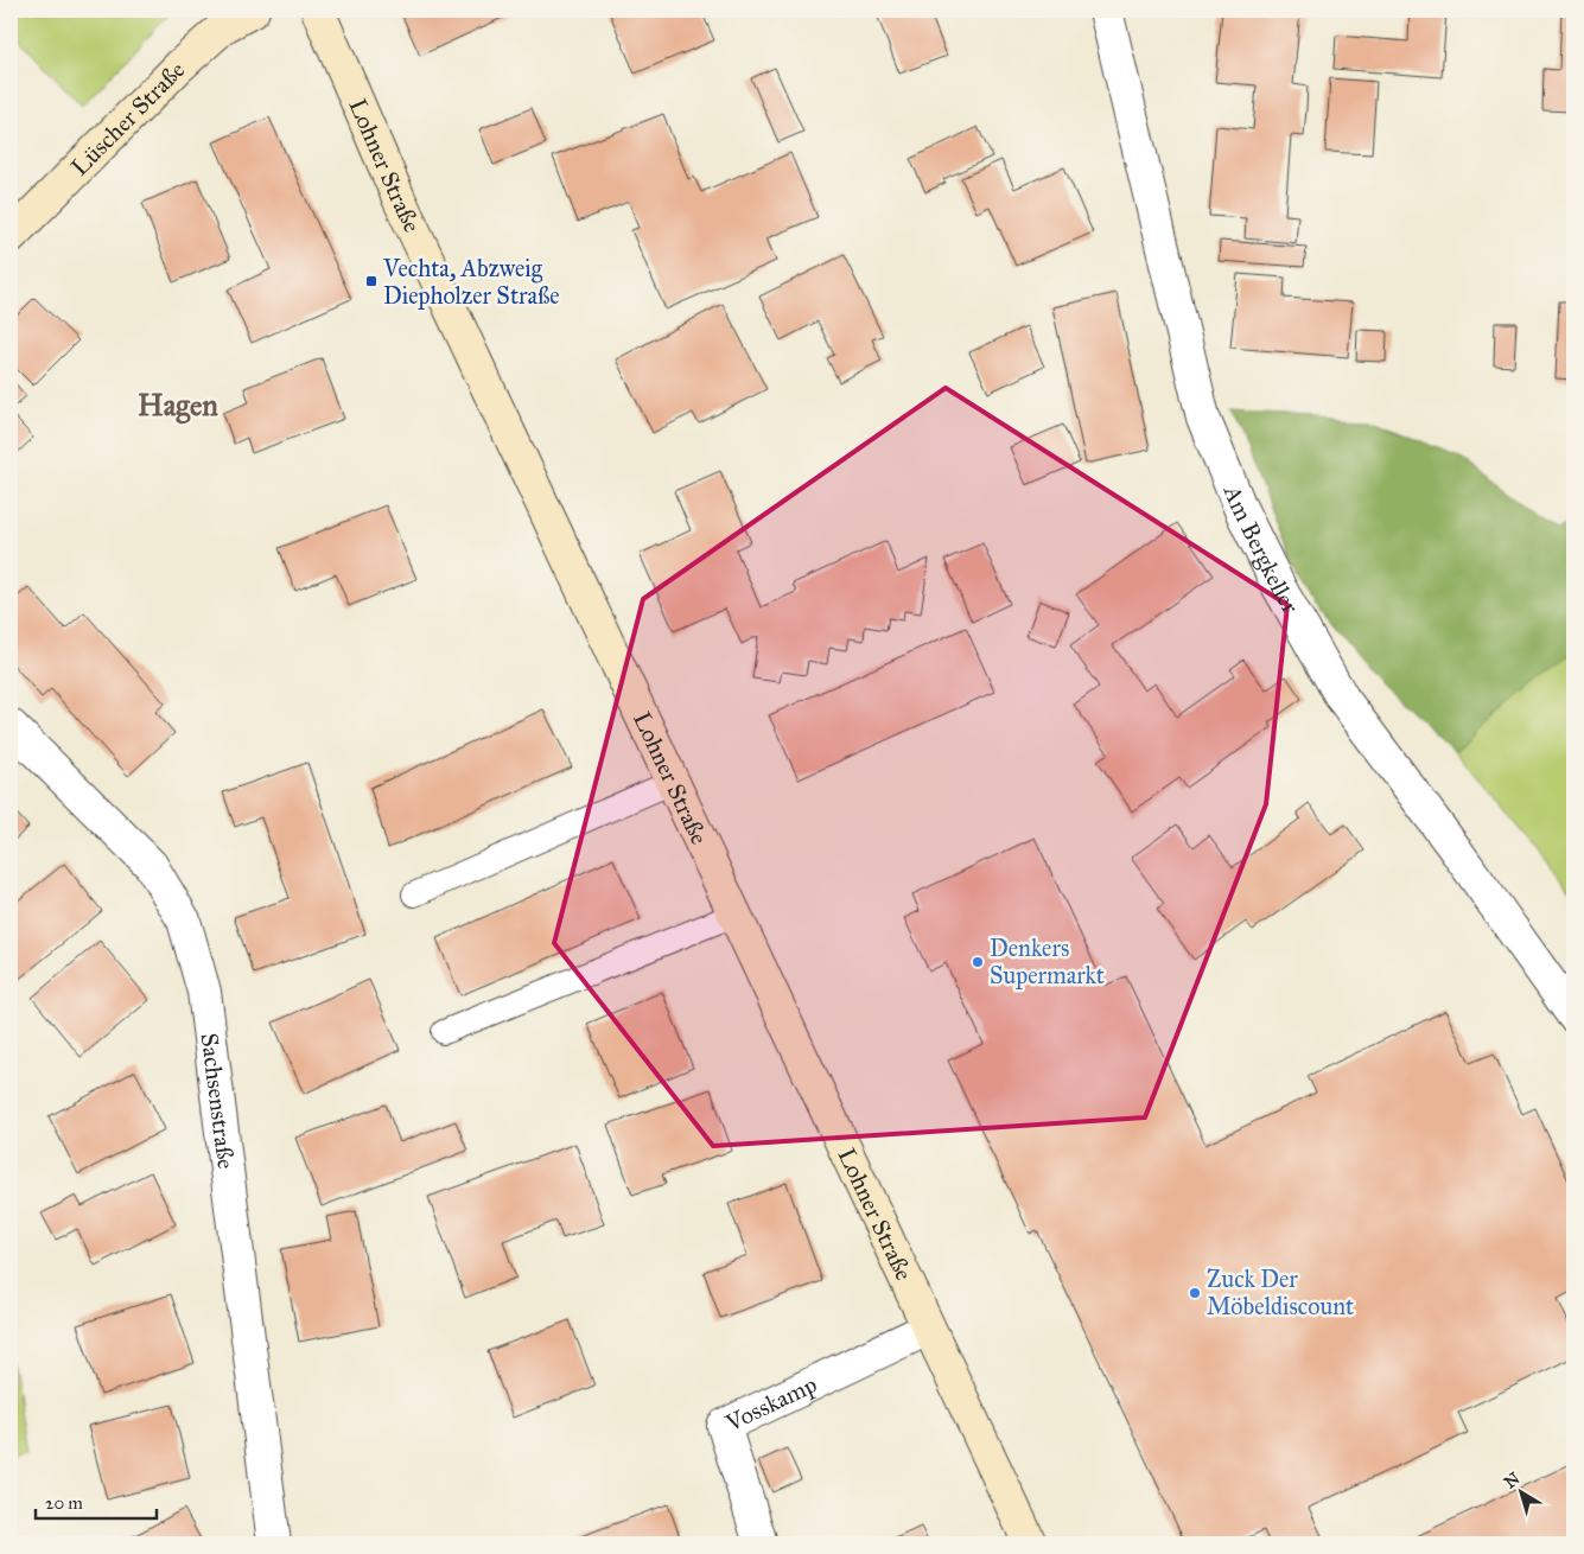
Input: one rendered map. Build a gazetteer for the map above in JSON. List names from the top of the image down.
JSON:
{
  "streets": {
    "main road": ["Lüscher Straße", "Lohner Straße"],
    "street": ["Am Bergkeller", "Sachsenstraße", "Vosskamp"]
  },
  "crossings": [
    ["Lohner Straße", "Vosskamp"]
  ],
  "districts": ["Hagen"],
  "places": {
    "transit": ["Vechta, Abzweig Diepholzer Straße"],
    "other": ["Denkers Supermarkt", "Zuck Der Möbeldiscount"]
  },
  "scale_bar": "20 m",
  "north": "top left"
}
